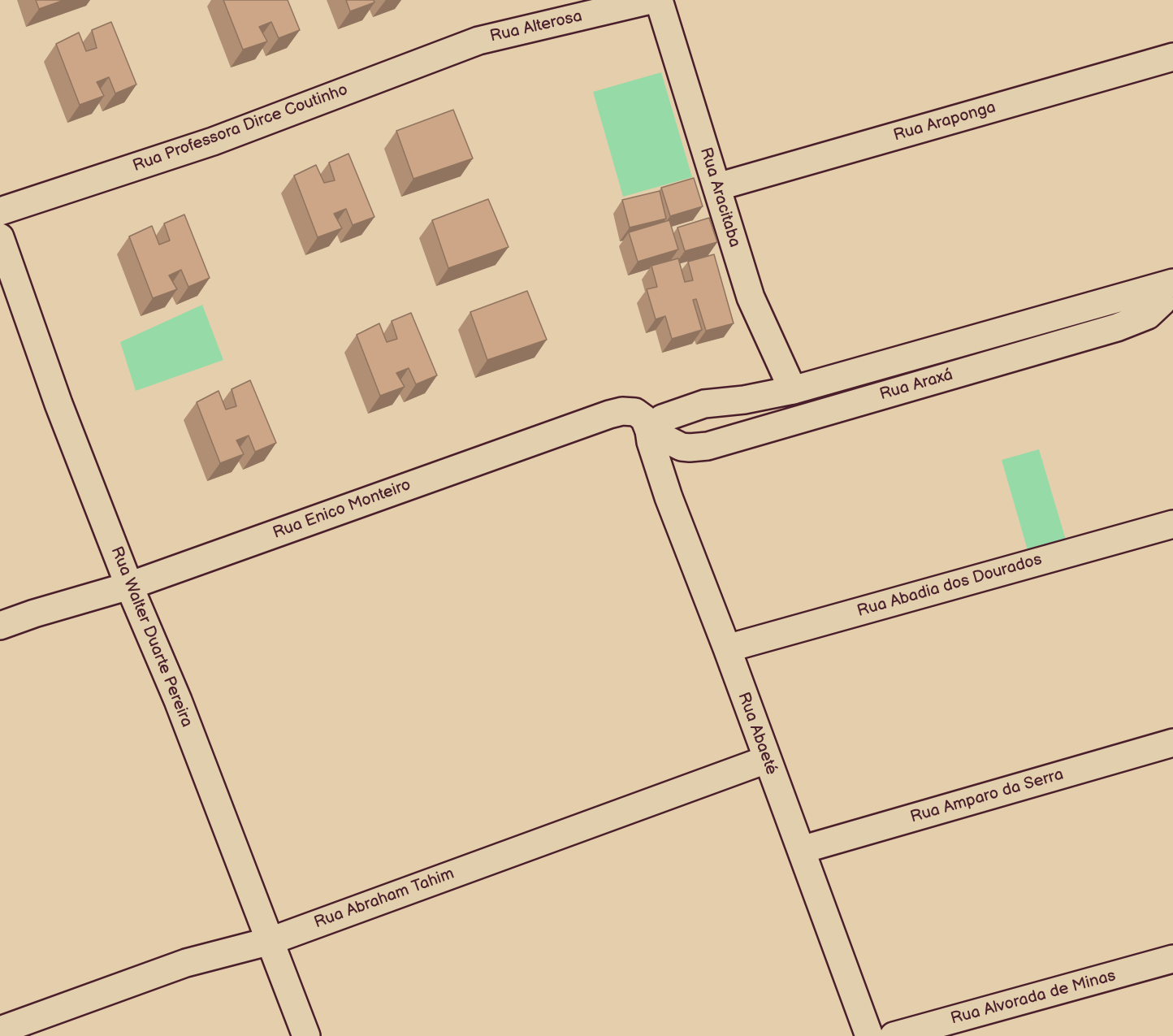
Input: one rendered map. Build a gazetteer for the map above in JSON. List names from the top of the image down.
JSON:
{
  "streets": {
    "street": [
      "Rua Alterosa",
      "Rua Araponga",
      "Rua Professora Dirce Coutinho",
      "Rua Aracitaba",
      "Rua Araxá",
      "Rua Enico Monteiro",
      "Rua Abadia dos Dourados",
      "Rua Walter Duarte Pereira",
      "Rua Abaeté",
      "Rua Amparo da Serra",
      "Rua Abraham Tahim",
      "Rua Alvorada de Minas"
    ]
  },
  "crossings": [
    ["Rua Alterosa", "Rua Professora Dirce Coutinho"],
    ["Rua Araponga", "Rua Aracitaba"],
    ["Rua Aracitaba", "Rua Araxá"],
    ["Rua Araxá", "Rua Enico Monteiro"],
    ["Rua Araxá", "Rua Abaeté"],
    ["Rua Enico Monteiro", "Rua Walter Duarte Pereira"],
    ["Rua Enico Monteiro", "Rua Abaeté"],
    ["Rua Abadia dos Dourados", "Rua Abaeté"],
    ["Rua Walter Duarte Pereira", "Rua Abraham Tahim"],
    ["Rua Abaeté", "Rua Amparo da Serra"],
    ["Rua Abaeté", "Rua Abraham Tahim"]
  ]
}
